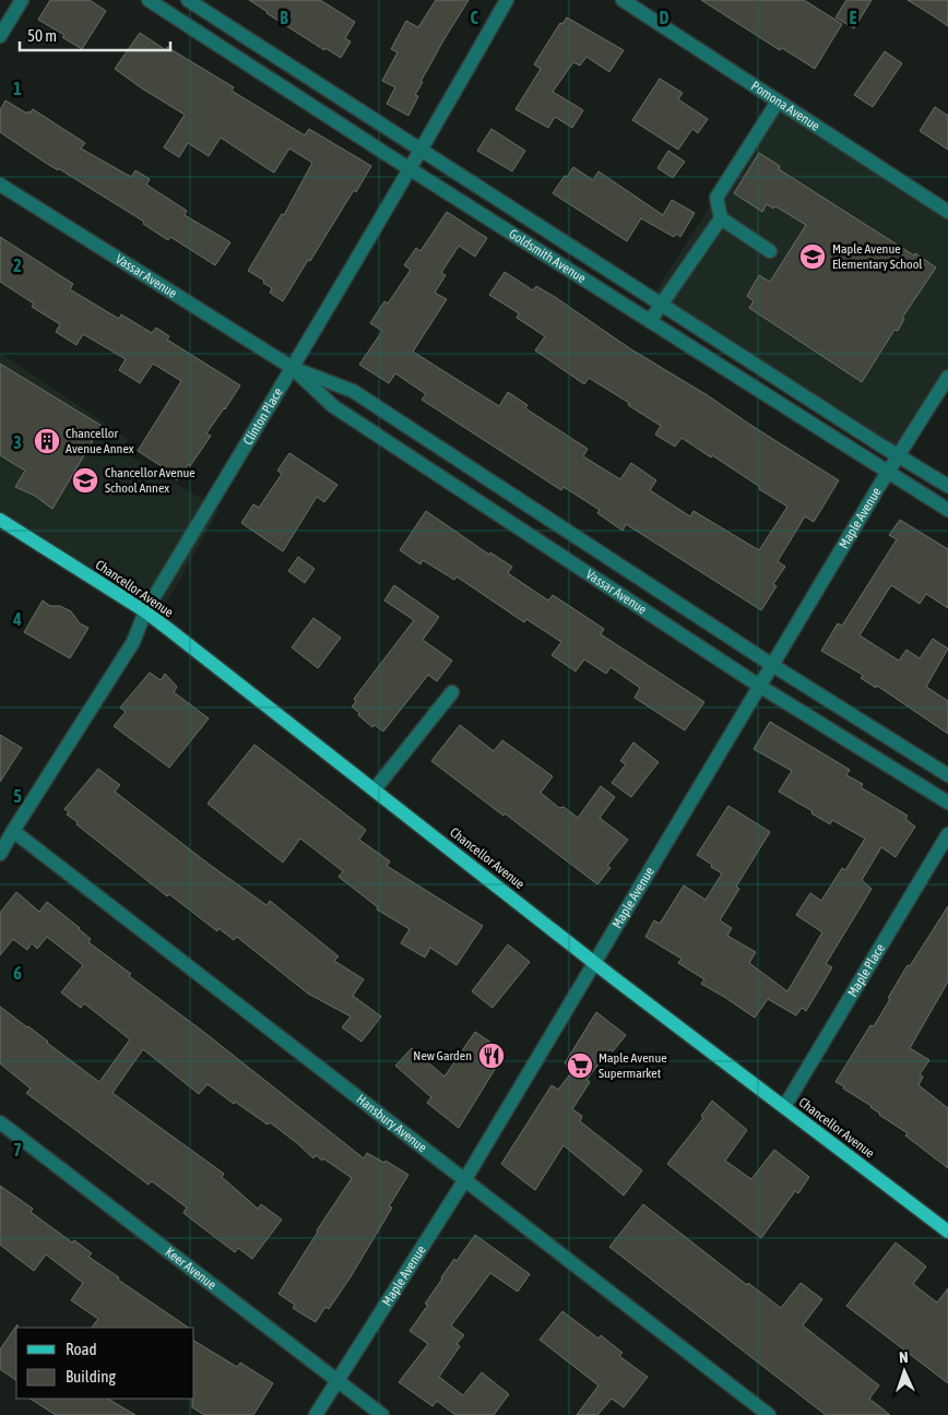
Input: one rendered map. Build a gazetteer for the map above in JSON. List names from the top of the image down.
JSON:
{
  "streets": {
    "main road": ["Chancellor Avenue"],
    "street": [
      "Pomona Avenue",
      "Goldsmith Avenue",
      "Vassar Avenue",
      "Clinton Place",
      "Maple Avenue",
      "Maple Place",
      "Hansbury Avenue",
      "Keer Avenue"
    ]
  },
  "crossings": [
    ["Goldsmith Avenue", "Clinton Place"],
    ["Goldsmith Avenue", "Maple Avenue"],
    ["Vassar Avenue", "Clinton Place"],
    ["Vassar Avenue", "Maple Avenue"],
    ["Clinton Place", "Chancellor Avenue"],
    ["Clinton Place", "Hansbury Avenue"],
    ["Maple Avenue", "Chancellor Avenue"],
    ["Maple Avenue", "Hansbury Avenue"],
    ["Maple Avenue", "Keer Avenue"],
    ["Chancellor Avenue", "Maple Place"]
  ],
  "places": {
    "school or university": ["Maple Avenue Elementary School", "Chancellor Avenue School Annex"],
    "building": ["Chancellor Avenue Annex"],
    "restaurant": ["New Garden"],
    "supermarket": ["Maple Avenue Supermarket"]
  },
  "legend": ["Road", "Building"],
  "scale_bar": "50 m",
  "north": "top",
  "grid": {
    "columns": [
      "B",
      "C",
      "D",
      "E"
    ],
    "rows": [
      "1",
      "2",
      "3",
      "4",
      "5",
      "6",
      "7"
    ]
  }
}
